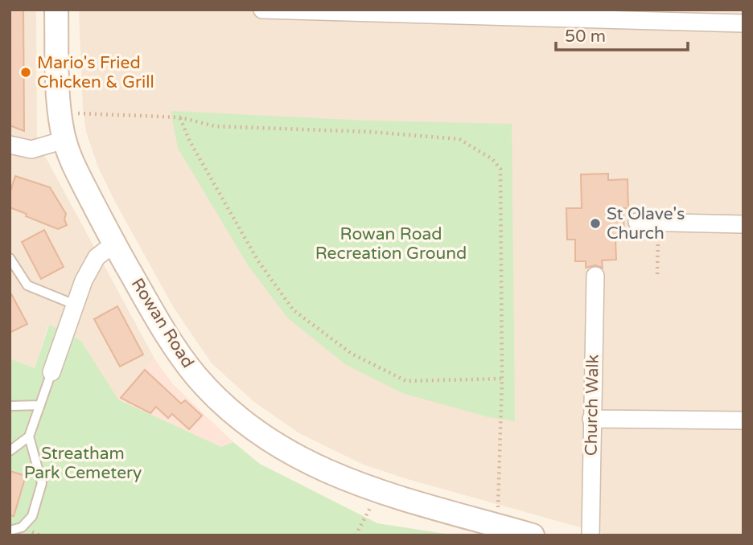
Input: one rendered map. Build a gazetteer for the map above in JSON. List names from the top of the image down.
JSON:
{
  "streets": {
    "main road": ["Rowan Road"],
    "street": ["Church Walk"]
  },
  "parks": ["Rowan Road Recreation Ground", "Streatham Park Cemetery"],
  "places": ["Mario's Fried Chicken & Grill", "St Olave's Church"],
  "scale_bar": "50 m"
}
